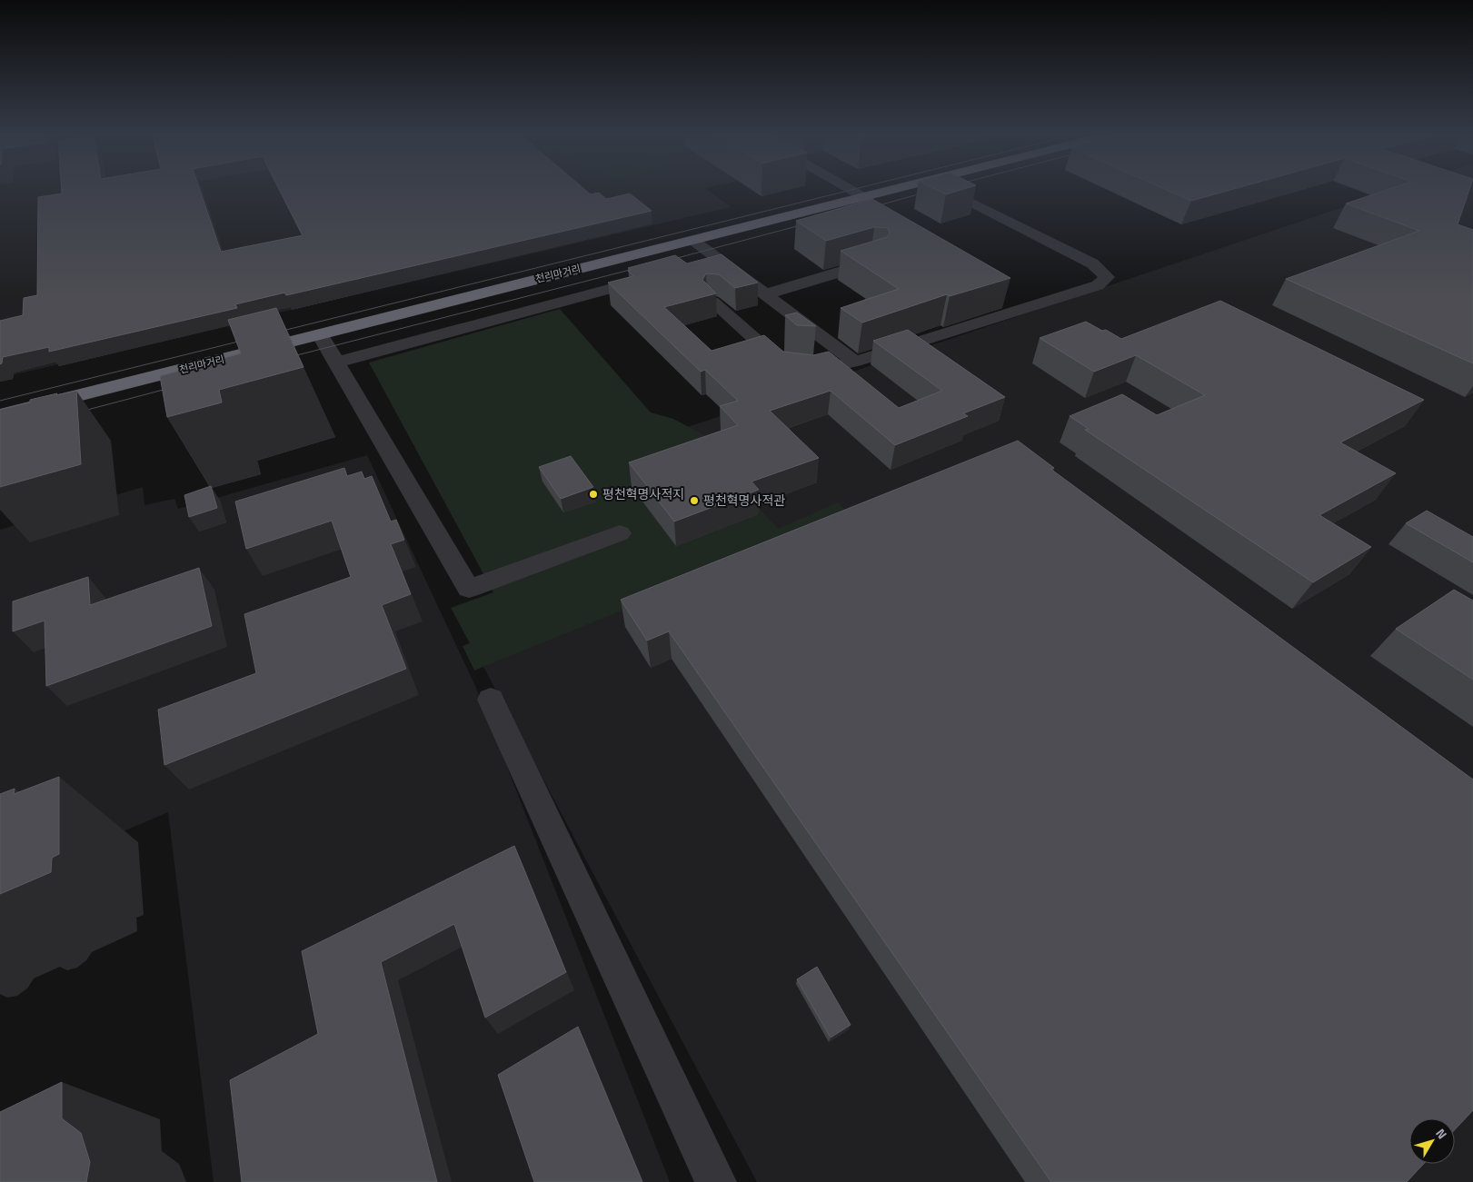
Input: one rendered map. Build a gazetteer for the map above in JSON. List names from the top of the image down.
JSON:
{
  "streets": {
    "highway": ["천리마거리"]
  },
  "places": ["평천혁명사적지", "평천혁명사적관"],
  "north": "top right"
}
